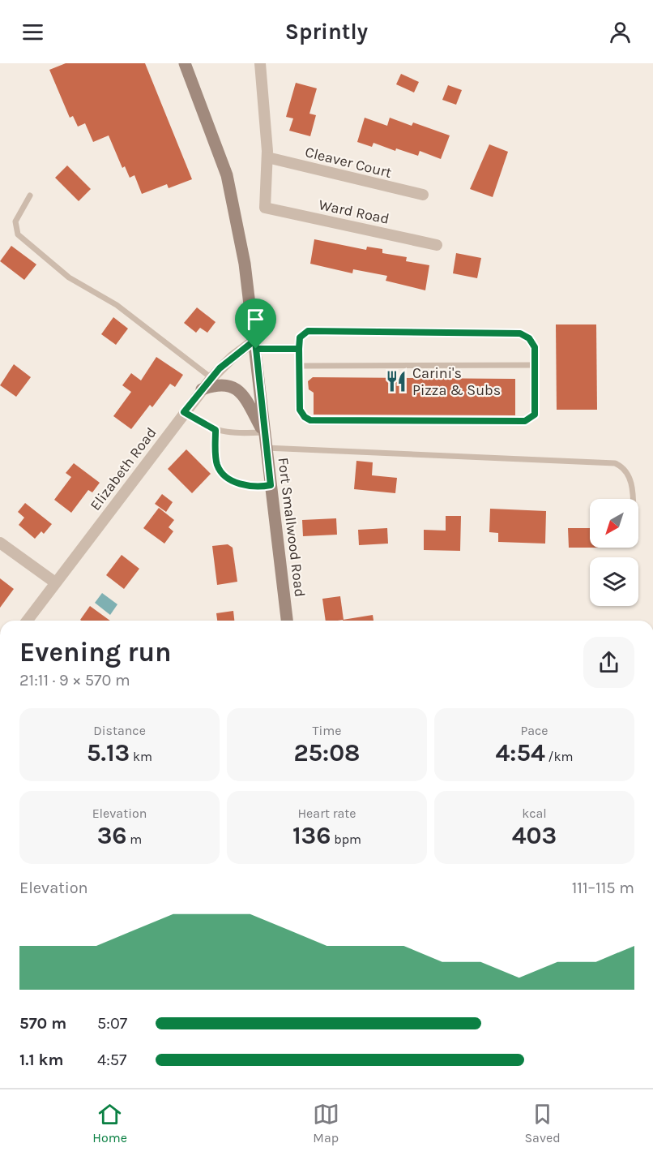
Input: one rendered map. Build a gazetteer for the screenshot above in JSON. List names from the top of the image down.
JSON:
{
  "streets": {
    "main road": ["Fort Smallwood Road"],
    "street": ["Cleaver Court", "Ward Road", "Elizabeth Road"]
  },
  "crossings": [
    ["Cleaver Court", "Ward Road"],
    ["Elizabeth Road", "Fort Smallwood Road"]
  ],
  "places": {
    "restaurant": ["Carini's Pizza & Subs"]
  },
  "north": "bottom left",
  "page": {
    "header": "Sprintly",
    "heading": ["Evening run", "21:11 · 9 × 570 m"],
    "stats": [
      ["Distance", "5.13 km"],
      ["Time", "25:08"],
      ["Pace", "4:54 /km"],
      ["Elevation", "36 m"],
      ["Heart rate", "136 bpm"],
      ["kcal", "403"]
    ],
    "chart": ["Elevation", "111–115 m"],
    "list": [
      {
        "name": "570 m",
        "note": "5:07"
      },
      {
        "name": "1.1 km",
        "note": "4:57"
      }
    ],
    "tabs": ["Home", "Map", "Saved"]
  }
}
